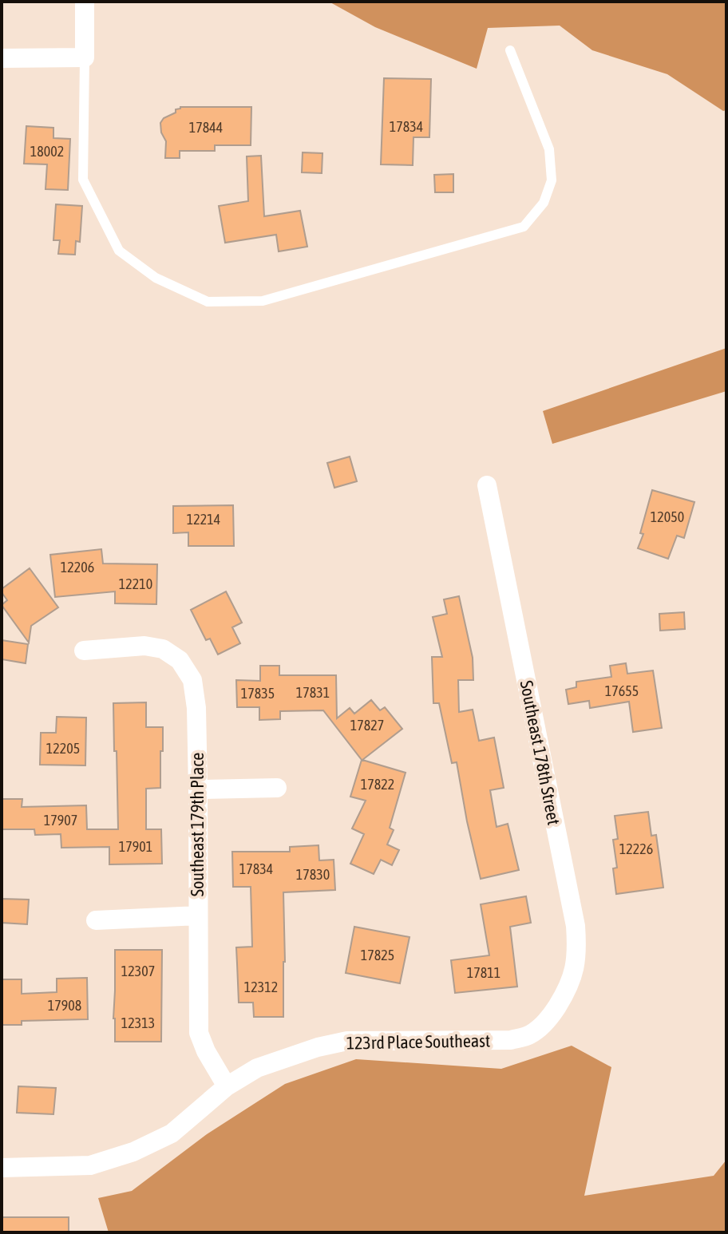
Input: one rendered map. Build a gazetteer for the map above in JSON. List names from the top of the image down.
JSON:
{
  "streets": {
    "street": ["Southeast 178th Street", "Southeast 179th Place", "123rd Place Southeast"]
  },
  "crossings": [
    ["Southeast 178th Street", "123rd Place Southeast"],
    ["Southeast 179th Place", "123rd Place Southeast"]
  ],
  "house_numbers": [
    "17834",
    "17844",
    "18002",
    "12050",
    "12214",
    "12206",
    "12210",
    "17655",
    "17831",
    "17835",
    "17827",
    "12205",
    "17822",
    "17907",
    "17901",
    "12226",
    "17834",
    "17830",
    "17825",
    "12307",
    "17811",
    "12312",
    "17908",
    "12313"
  ]
}
